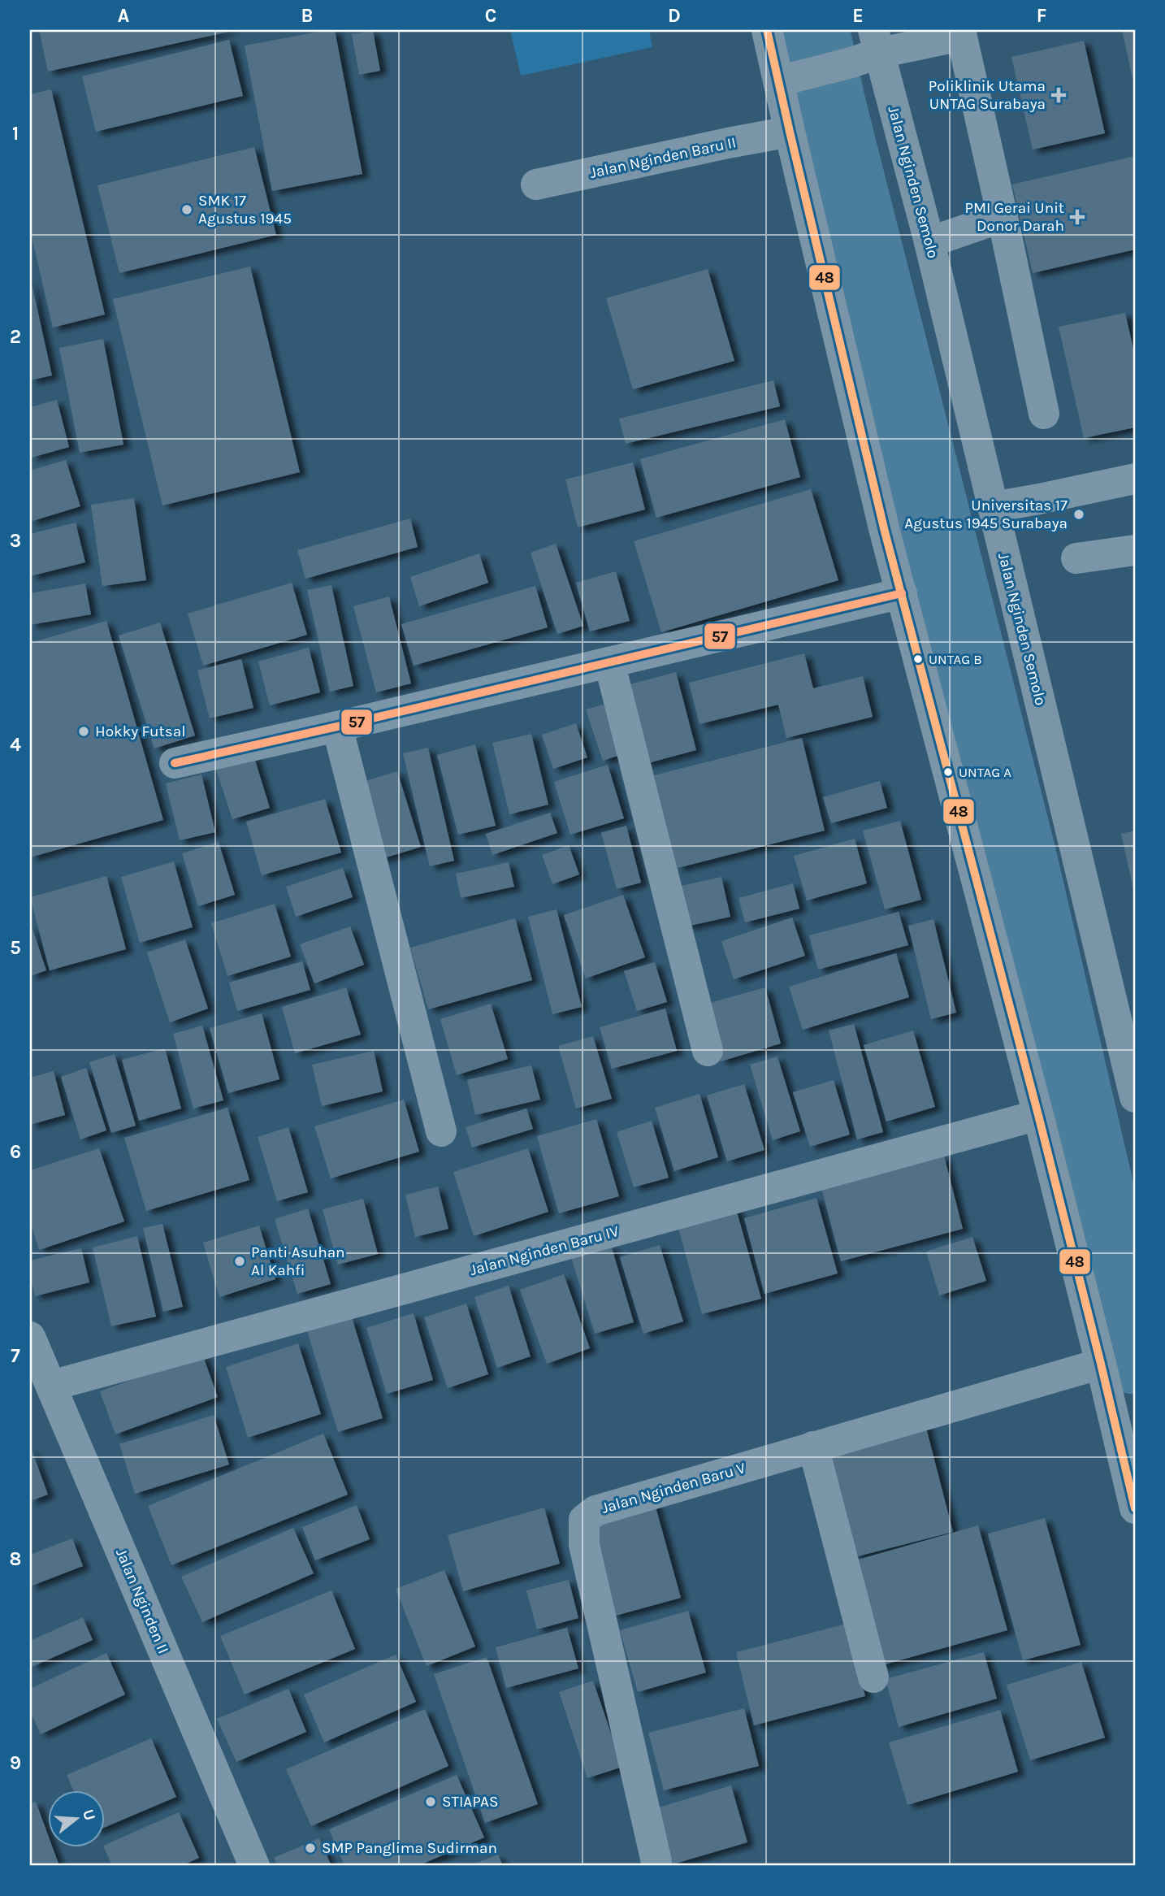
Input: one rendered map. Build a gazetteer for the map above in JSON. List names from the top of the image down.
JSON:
{
  "streets": {
    "main road": ["Jalan Nginden Semolo"],
    "street": [
      "Jalan Nginden Baru II",
      "Jalan Nginden Baru IV",
      "Jalan Nginden Baru V",
      "Jalan Nginden II"
    ]
  },
  "crossings": [
    ["Jalan Nginden Baru IV", "Jalan Nginden II"]
  ],
  "places": {
    "health": ["Poliklinik Utama UNTAG Surabaya", "PMI Gerai Unit Donor Darah"],
    "other": [
      "SMK 17 Agustus 1945",
      "Universitas 17 Agustus 1945 Surabaya",
      "UNTAG B",
      "Hokky Futsal",
      "UNTAG A",
      "Panti Asuhan Al Kahfi",
      "STIAPAS",
      "SMP Panglima Sudirman"
    ]
  },
  "lines": ["transit line 48", "transit line 57"],
  "north": "right",
  "grid": {
    "columns": [
      "A",
      "B",
      "C",
      "D",
      "E",
      "F"
    ],
    "rows": [
      "1",
      "2",
      "3",
      "4",
      "5",
      "6",
      "7",
      "8",
      "9"
    ]
  }
}
